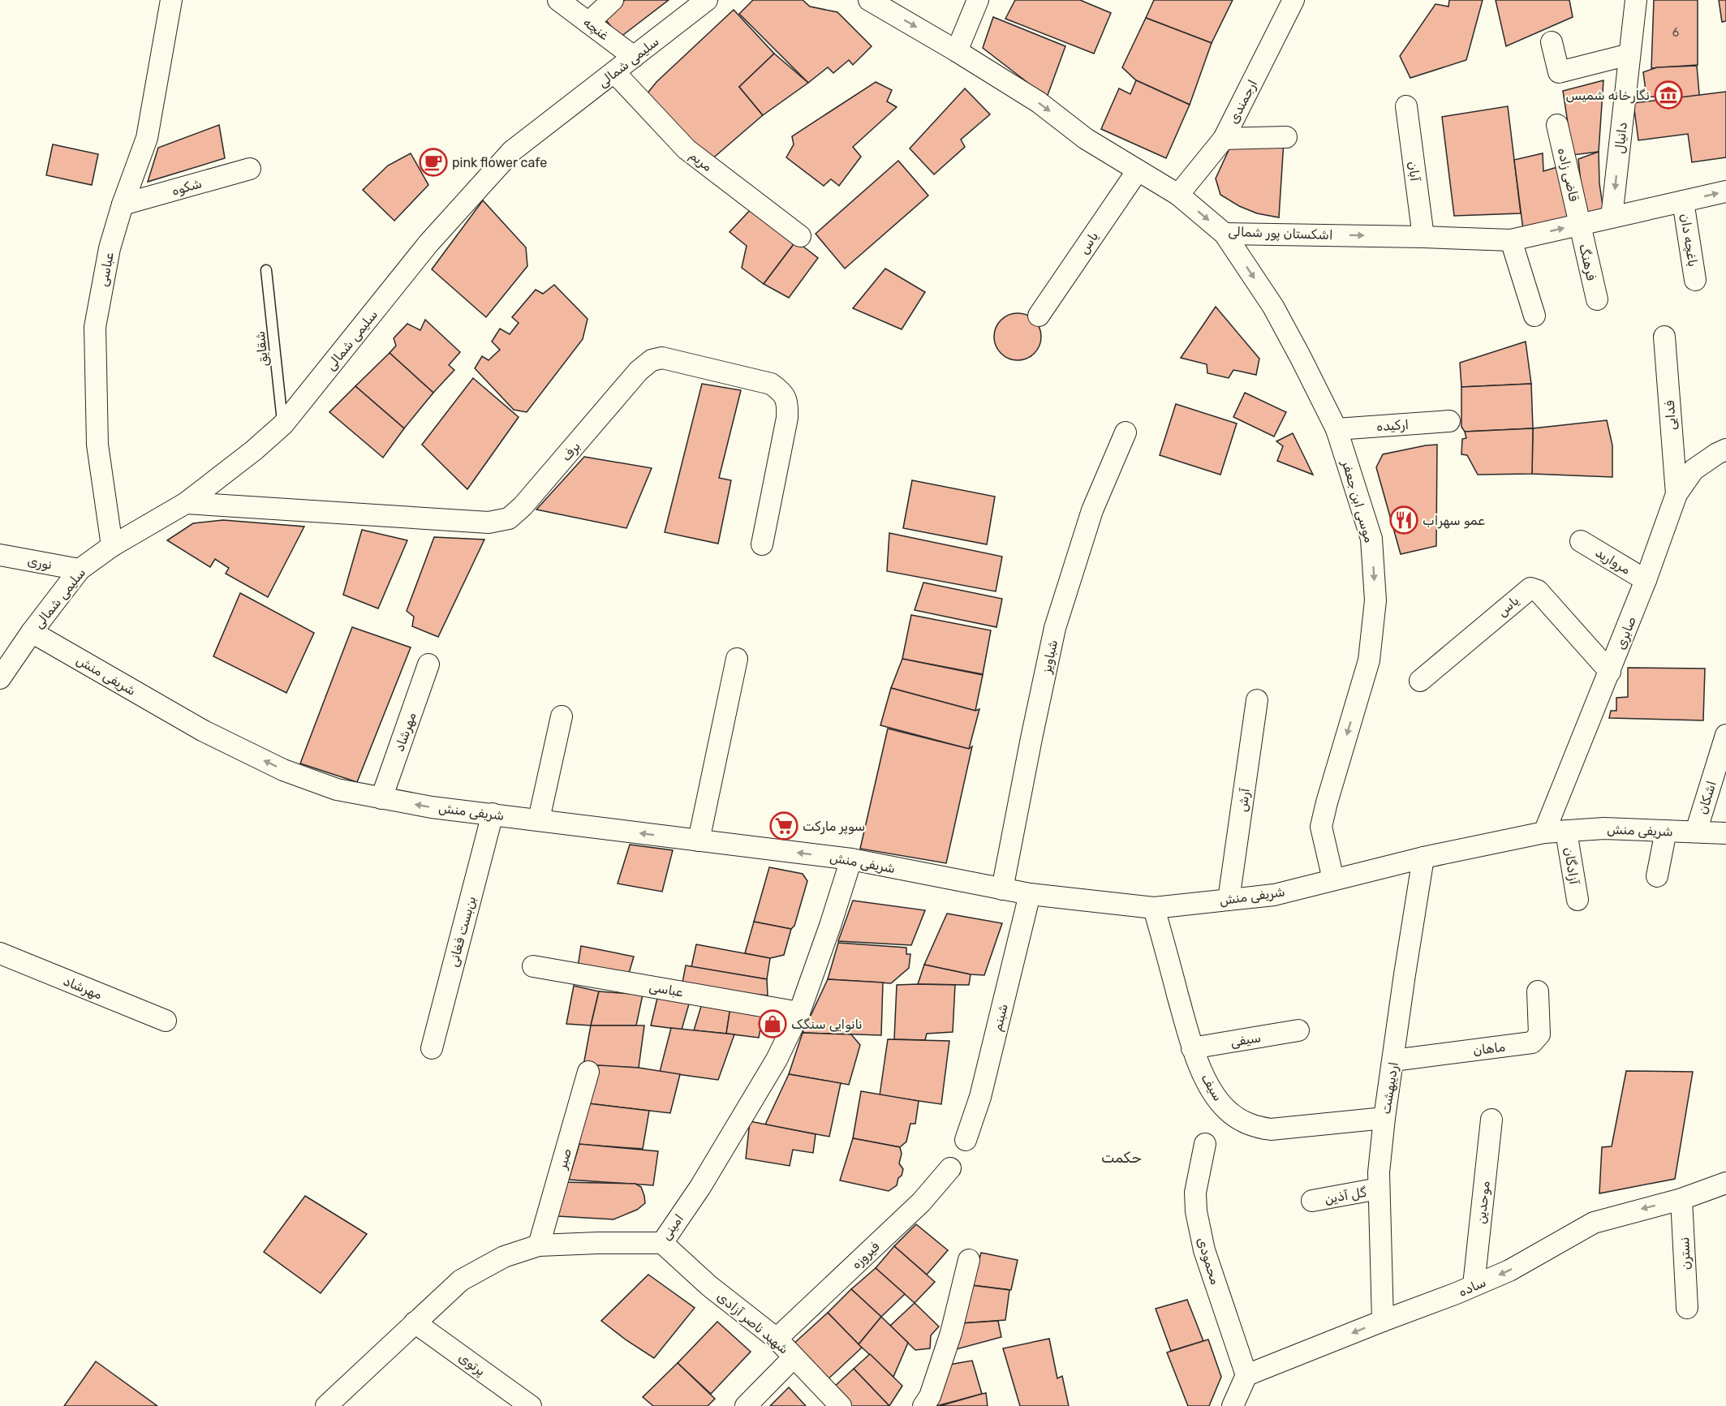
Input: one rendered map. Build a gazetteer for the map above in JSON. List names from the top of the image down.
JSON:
{
  "streets": {
    "street": [
      "غنچه",
      "سلیمی شمالی",
      "ارجمندی",
      "دانیال",
      "مریم",
      "آبان",
      "قاضی زاده",
      "شکوه",
      "اشکستان پور شمالی",
      "باغچه دان",
      "یاس",
      "فرهنگ",
      "عباسی",
      "فدایی",
      "ارکیده",
      "برف",
      "موسی ابن جعفر",
      "مروارید",
      "نوری",
      "صابری",
      "شباویز",
      "شریفی منش",
      "مهرشاد",
      "اشکان",
      "آرش",
      "آزادگان",
      "بن‌بست فغانی",
      "شبنم",
      "سیفی",
      "ماهان",
      "سیف",
      "اردیبهشت",
      "صبر",
      "گل آذین",
      "موحدین",
      "امینی",
      "نسترن",
      "فیروزه",
      "محمودی",
      "ساده",
      "شهید ناصر آزادی",
      "پرتوی"
    ],
    "lane": ["شقایق"]
  },
  "crossings": [
    ["غنچه", "سلیمی شمالی"],
    ["سلیمی شمالی", "مریم"],
    ["سلیمی شمالی", "عباسی"],
    ["سلیمی شمالی", "شقایق"],
    ["سلیمی شمالی", "برف"],
    ["سلیمی شمالی", "نوری"],
    ["سلیمی شمالی", "شریفی منش"],
    ["ارجمندی", "اشکستان پور شمالی"],
    ["دانیال", "اشکستان پور شمالی"],
    ["آبان", "اشکستان پور شمالی"],
    ["قاضی زاده", "اشکستان پور شمالی"],
    ["قاضی زاده", "فرهنگ"],
    ["شکوه", "عباسی"],
    ["اشکستان پور شمالی", "باغچه دان"],
    ["اشکستان پور شمالی", "یاس"],
    ["اشکستان پور شمالی", "فرهنگ"],
    ["اشکستان پور شمالی", "موسی ابن جعفر"],
    ["یاس", "صابری"],
    ["عباسی", "امینی"],
    ["فدایی", "صابری"],
    ["ارکیده", "موسی ابن جعفر"],
    ["موسی ابن جعفر", "شریفی منش"],
    ["مروارید", "صابری"],
    ["صابری", "شریفی منش"],
    ["شباویز", "شریفی منش"],
    ["شریفی منش", "مهرشاد"],
    ["شریفی منش", "اشکان"],
    ["شریفی منش", "آرش"],
    ["شریفی منش", "آزادگان"],
    ["شریفی منش", "بن‌بست فغانی"],
    ["شریفی منش", "شبنم"],
    ["شریفی منش", "سیف"],
    ["شریفی منش", "اردیبهشت"],
    ["شریفی منش", "امینی"],
    ["سیفی", "سیف"],
    ["ماهان", "اردیبهشت"],
    ["سیف", "اردیبهشت"],
    ["اردیبهشت", "گل آذین"],
    ["اردیبهشت", "ساده"],
    ["صبر", "امینی"],
    ["موحدین", "ساده"],
    ["امینی", "شهید ناصر آزادی"],
    ["امینی", "پرتوی"],
    ["نسترن", "ساده"],
    ["فیروزه", "شهید ناصر آزادی"],
    ["محمودی", "ساده"]
  ],
  "one_way": [
    "دانیال",
    "اشکستان پور شمالی",
    "موسی ابن جعفر",
    "شریفی منش",
    "ساده"
  ],
  "districts": ["حکمت"],
  "places": {
    "museum": ["نگارخانه شمیس"],
    "cafe": ["pink flower cafe"],
    "restaurant": ["عمو سهراب"],
    "supermarket": ["سوپر مارکت"],
    "shop": ["نانوایی سنگک"]
  },
  "house_numbers": ["6"]
}
